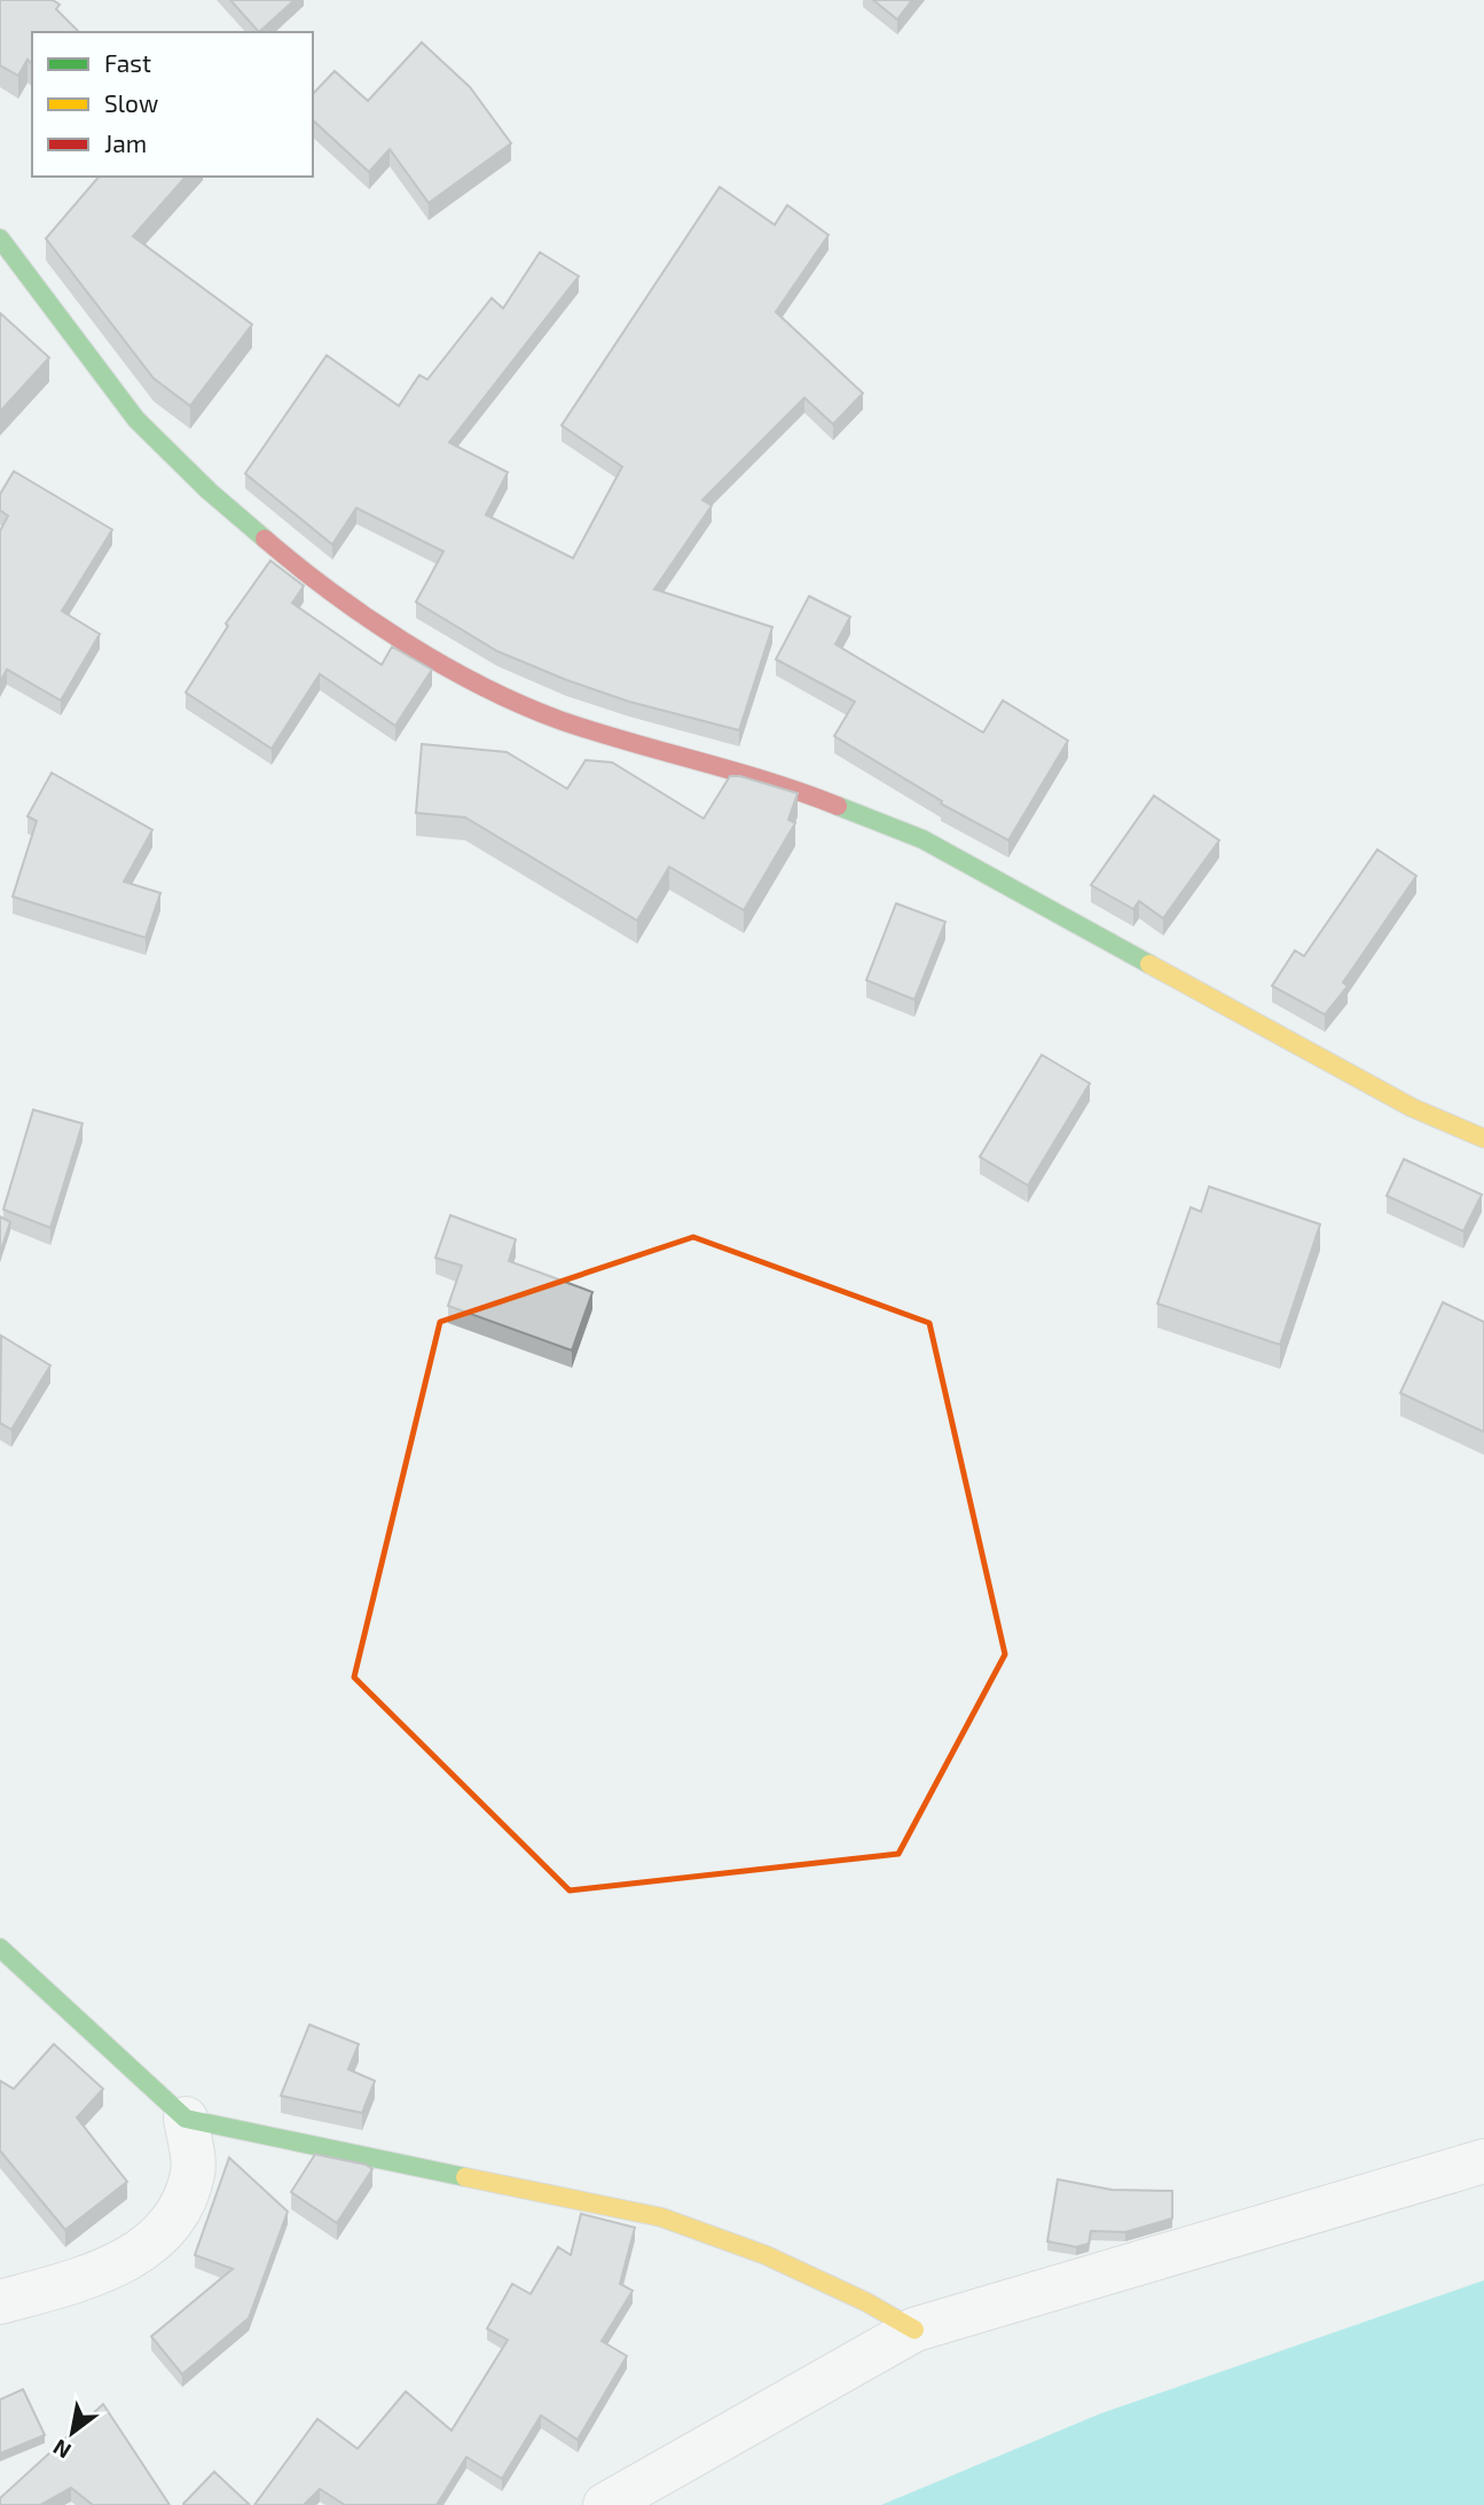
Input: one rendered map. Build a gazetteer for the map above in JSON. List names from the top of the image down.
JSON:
{
  "legend": ["Fast", "Slow", "Jam"],
  "north": "bottom left"
}
